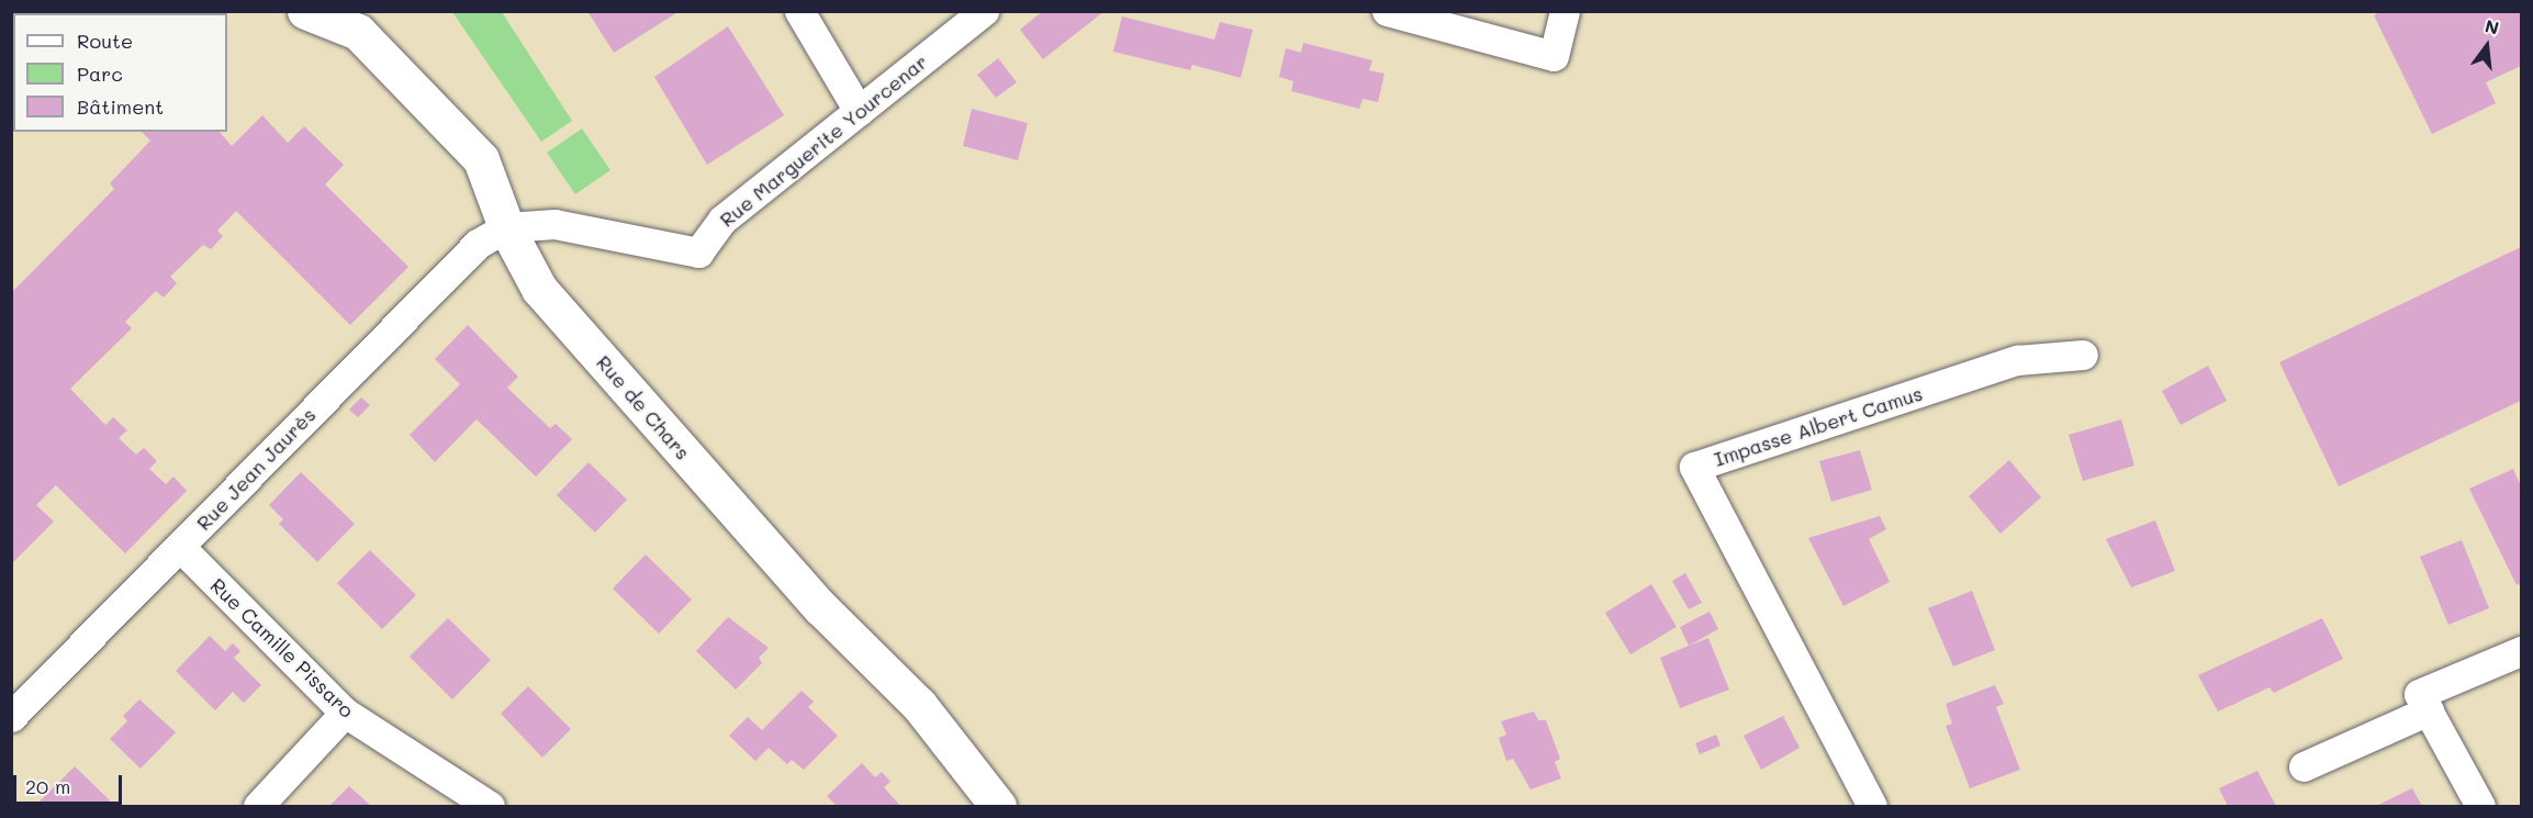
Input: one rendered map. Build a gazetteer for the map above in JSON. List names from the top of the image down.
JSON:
{
  "streets": {
    "street": [
      "Rue Marguerite Yourcenar",
      "Rue de Chars",
      "Impasse Albert Camus",
      "Rue Jean Jaurès",
      "Rue Camille Pissaro"
    ]
  },
  "crossings": [
    ["Rue Marguerite Yourcenar", "Rue de Chars"],
    ["Rue Marguerite Yourcenar", "Rue Jean Jaurès"],
    ["Rue de Chars", "Rue Jean Jaurès"],
    ["Rue Jean Jaurès", "Rue Camille Pissaro"]
  ],
  "legend": ["Route", "Parc", "Bâtiment"],
  "scale_bar": "20 m",
  "north": "top"
}
